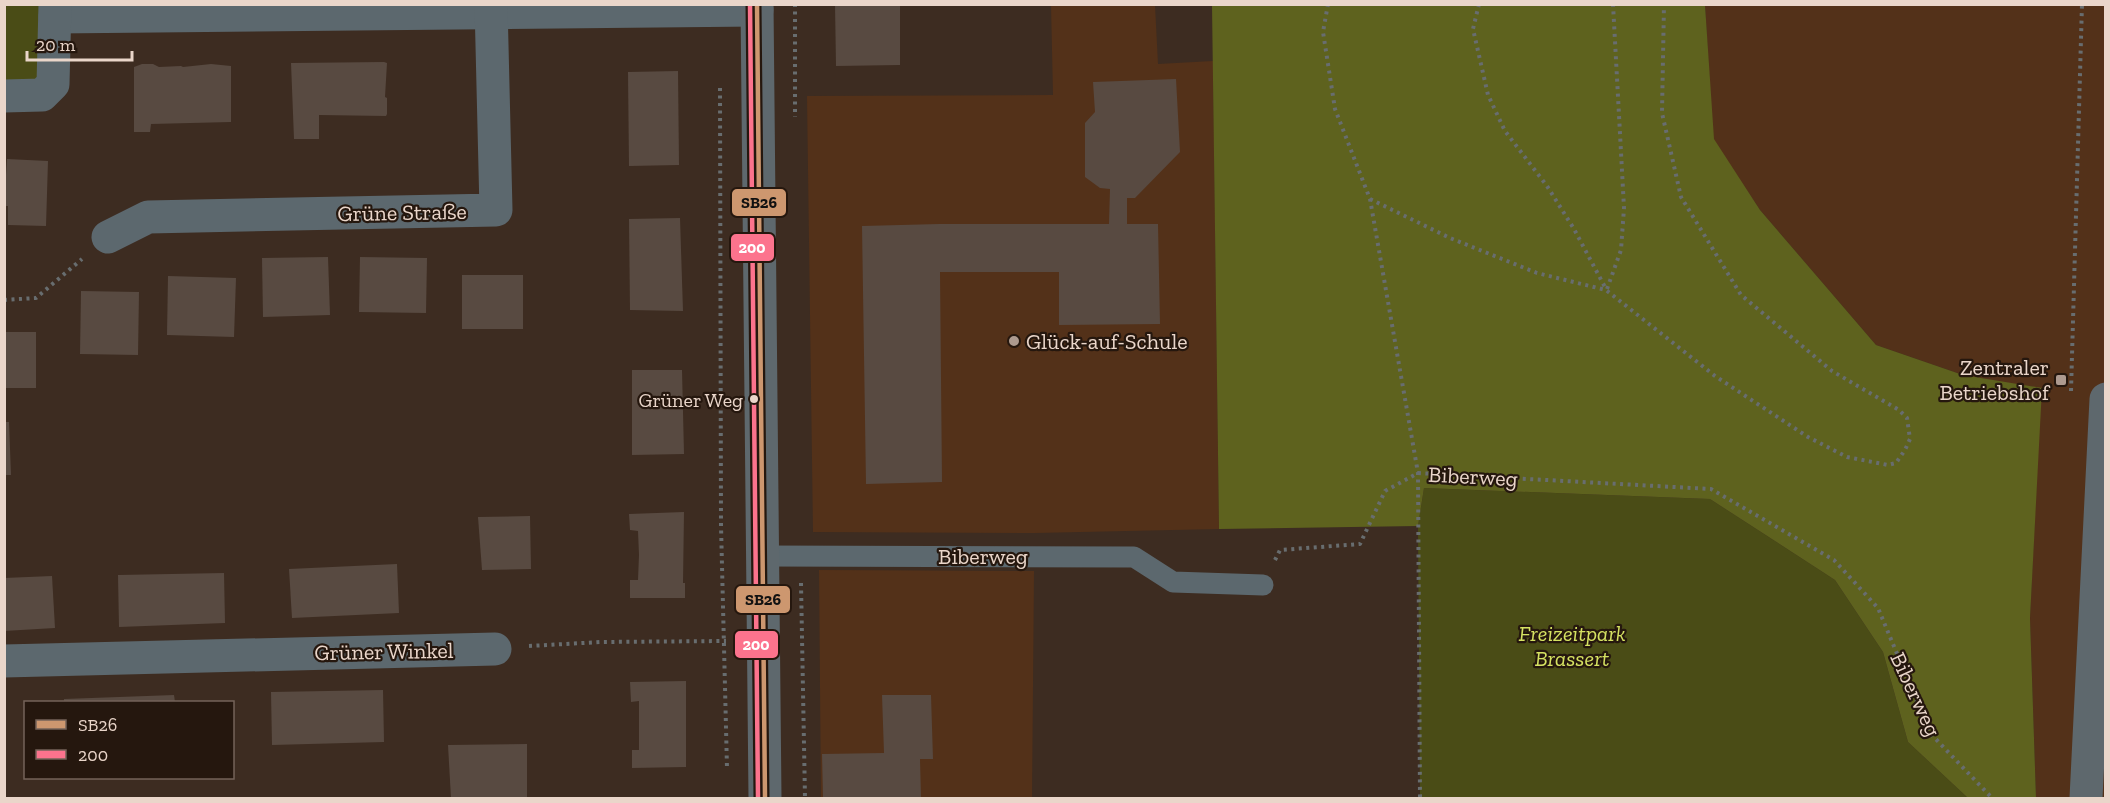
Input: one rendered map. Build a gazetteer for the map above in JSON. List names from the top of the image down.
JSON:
{
  "streets": {
    "street": ["Grüne Straße", "Grüner Winkel"],
    "lane": ["Biberweg"]
  },
  "parks": ["Freizeitpark Brassert"],
  "places": {
    "other": ["Glück-auf-Schule", "Grüner Weg"],
    "transit": ["Zentraler Betriebshof"]
  },
  "lines": ["transit line SB26", "transit line 200"],
  "legend": ["SB26", "200"],
  "scale_bar": "20 m"
}
